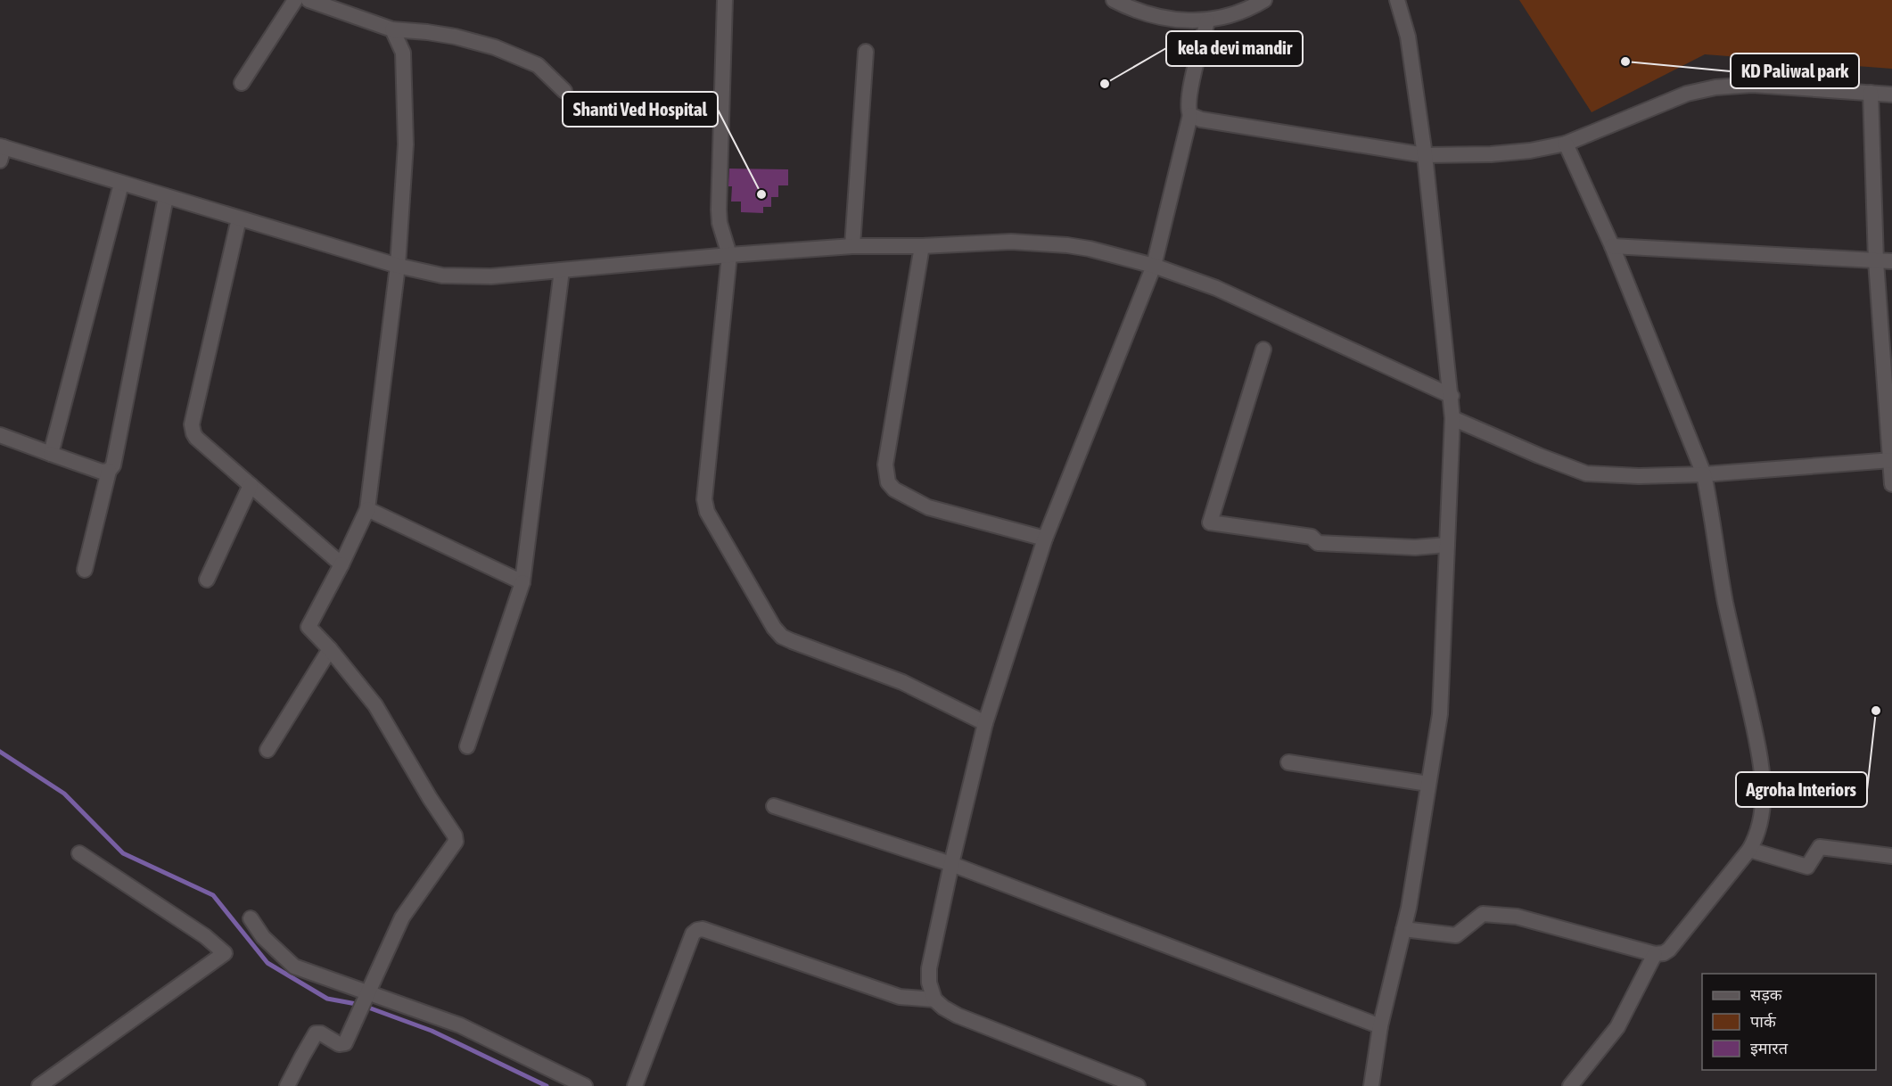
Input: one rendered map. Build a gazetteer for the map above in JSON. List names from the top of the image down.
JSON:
{
  "places": [
    "KD Paliwal park",
    "kela devi mandir",
    "Shanti Ved Hospital",
    "Agroha Interiors"
  ],
  "legend": ["सड़क", "पार्क", "इमारत"]
}
